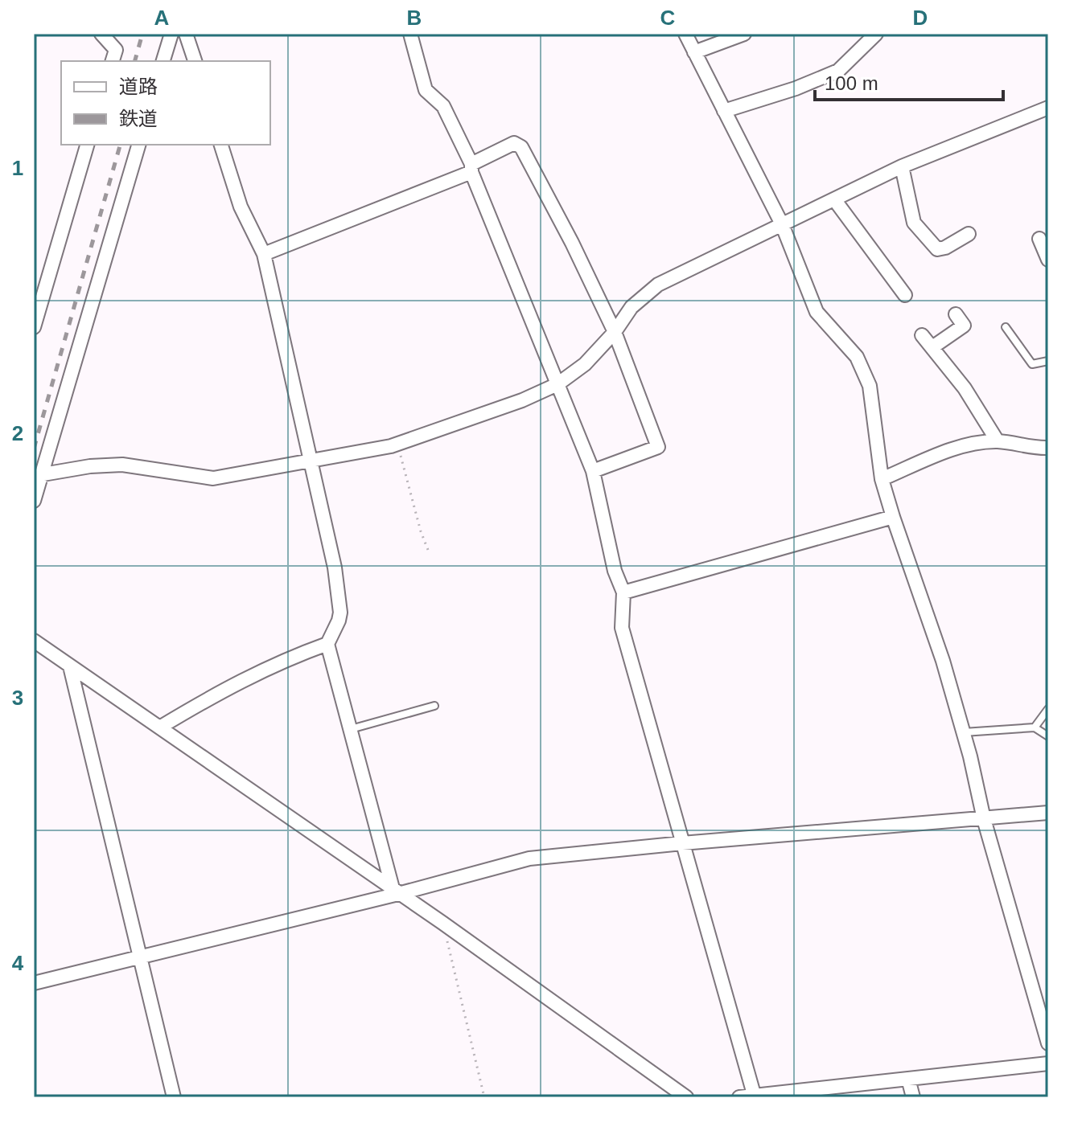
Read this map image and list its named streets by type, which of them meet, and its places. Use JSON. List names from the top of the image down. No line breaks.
{"legend":["道路","鉄道"],"scale_bar":"100 m","grid":{"columns":["A","B","C","D"],"rows":["1","2","3","4"]}}
